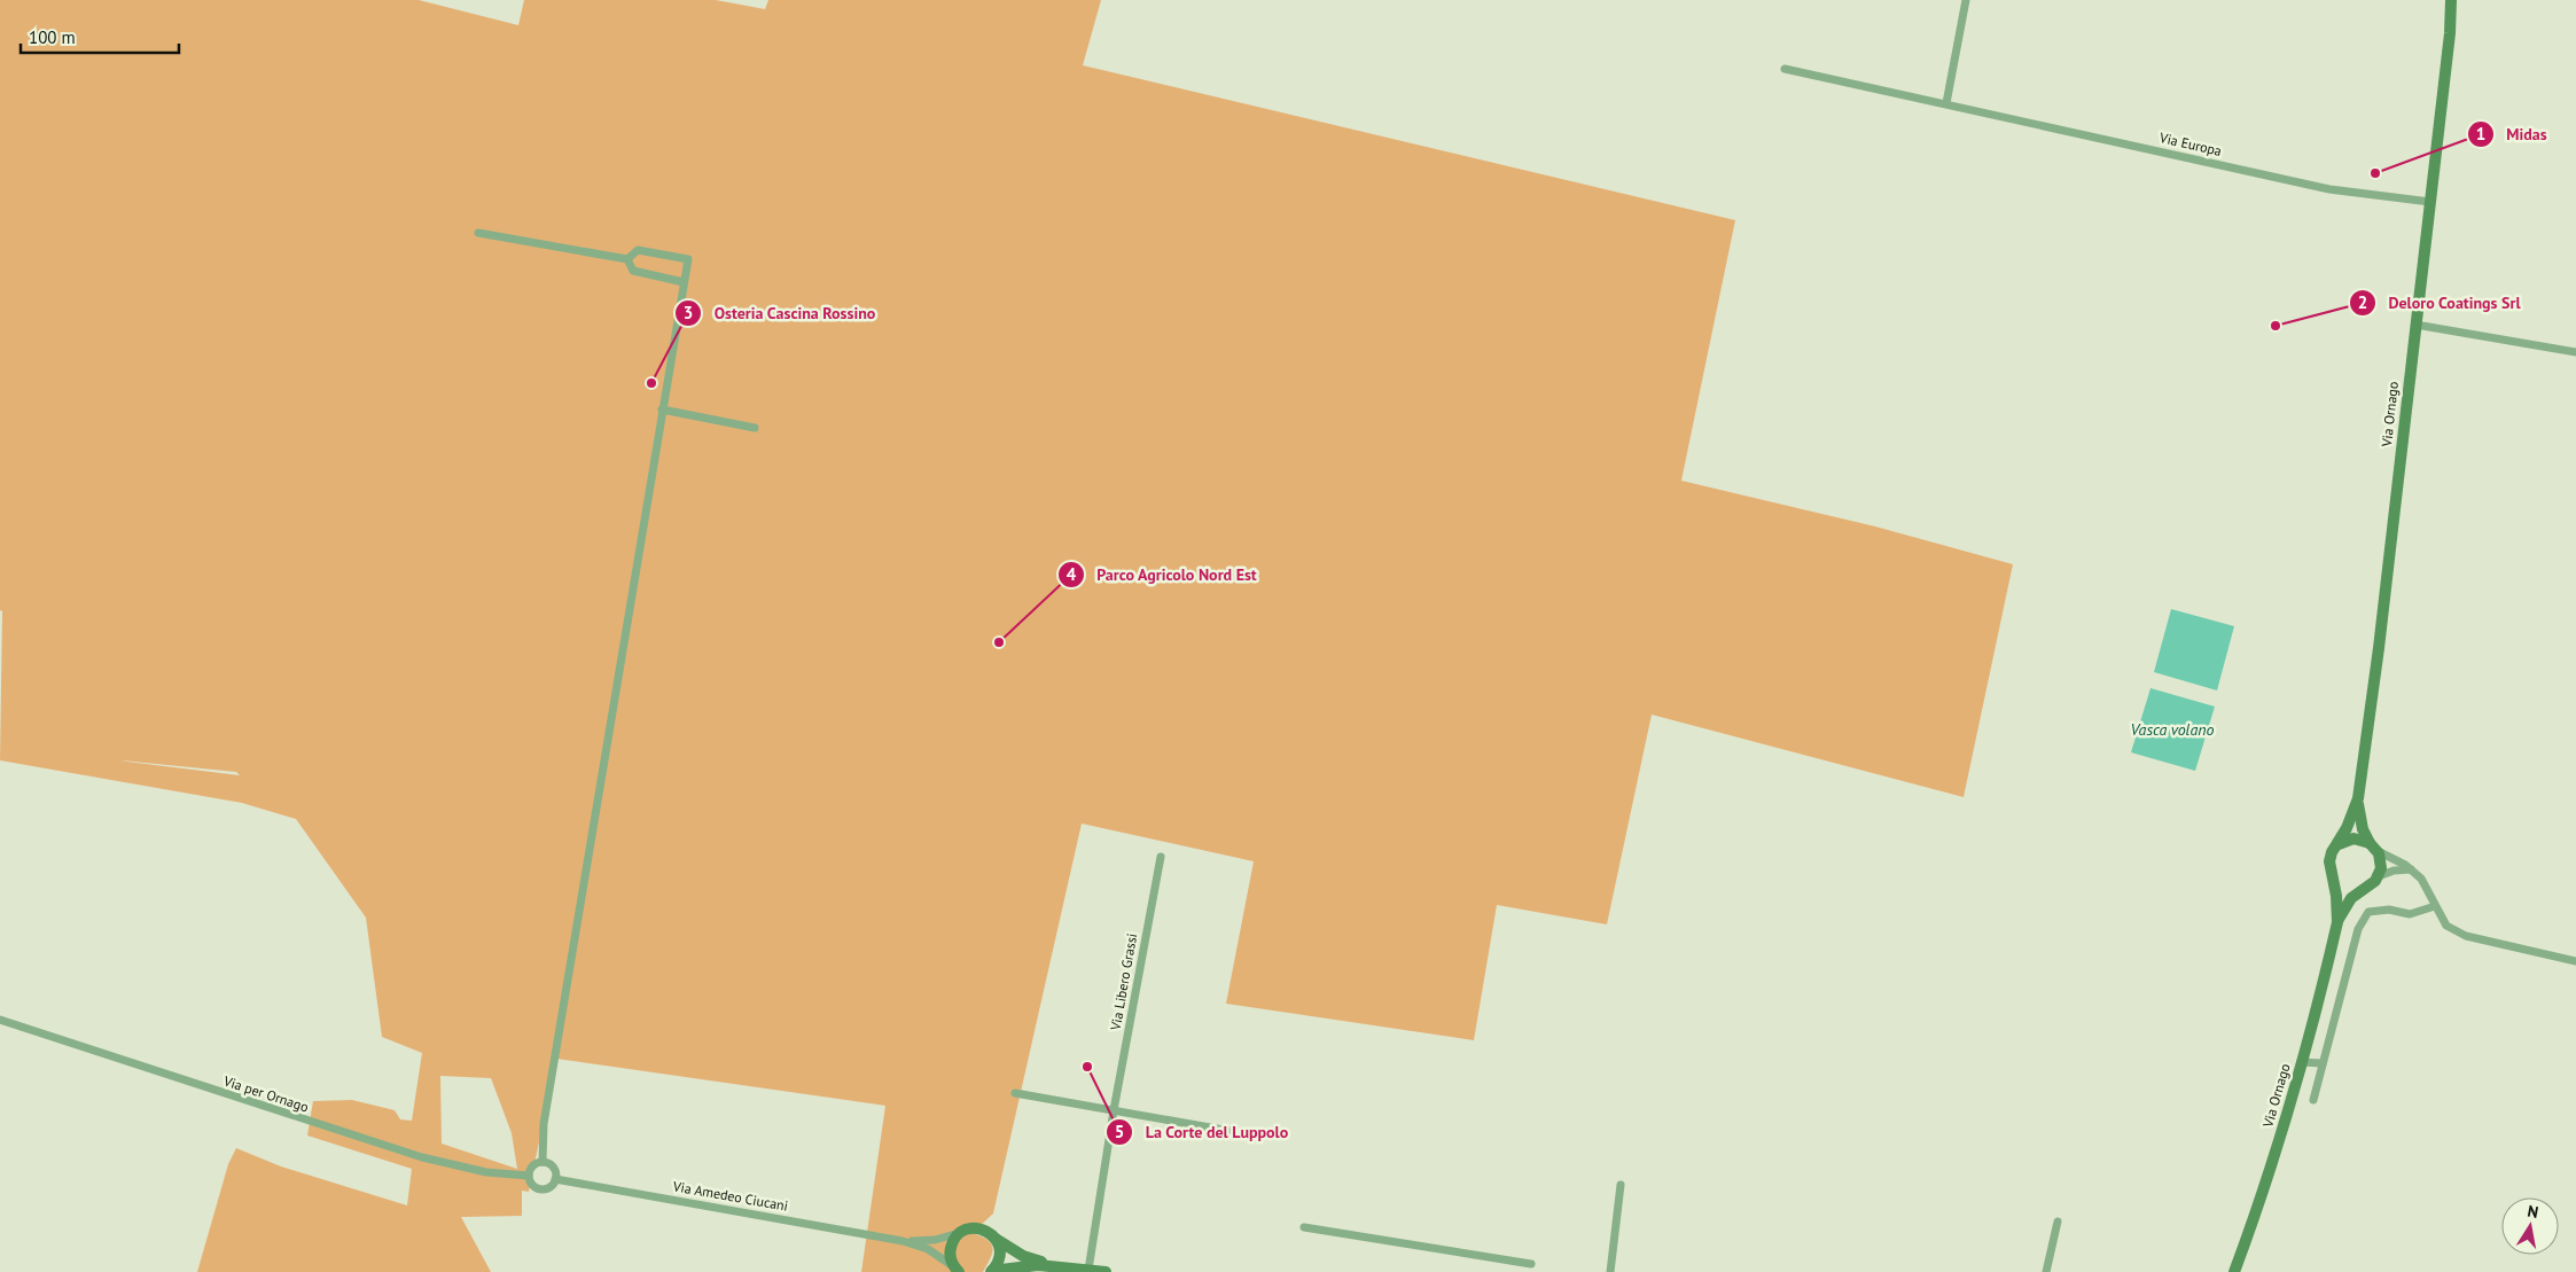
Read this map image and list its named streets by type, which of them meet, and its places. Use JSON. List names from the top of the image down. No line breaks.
{"streets":{"main road":["Via Ornago","Via Amedeo Ciucani"],"street":["Via Europa","Via Libero Grassi","Via per Ornago"]},"crossings":[["Via Europa","Via Ornago"],["Via Libero Grassi","Via Amedeo Ciucani"],["Via per Ornago","Via Amedeo Ciucani"]],"water":["Vasca volano"],"places":["Midas","Deloro Coatings Srl","Osteria Cascina Rossino","Parco Agricolo Nord Est","La Corte del Luppolo"],"scale_bar":"100 m","north":"top"}
